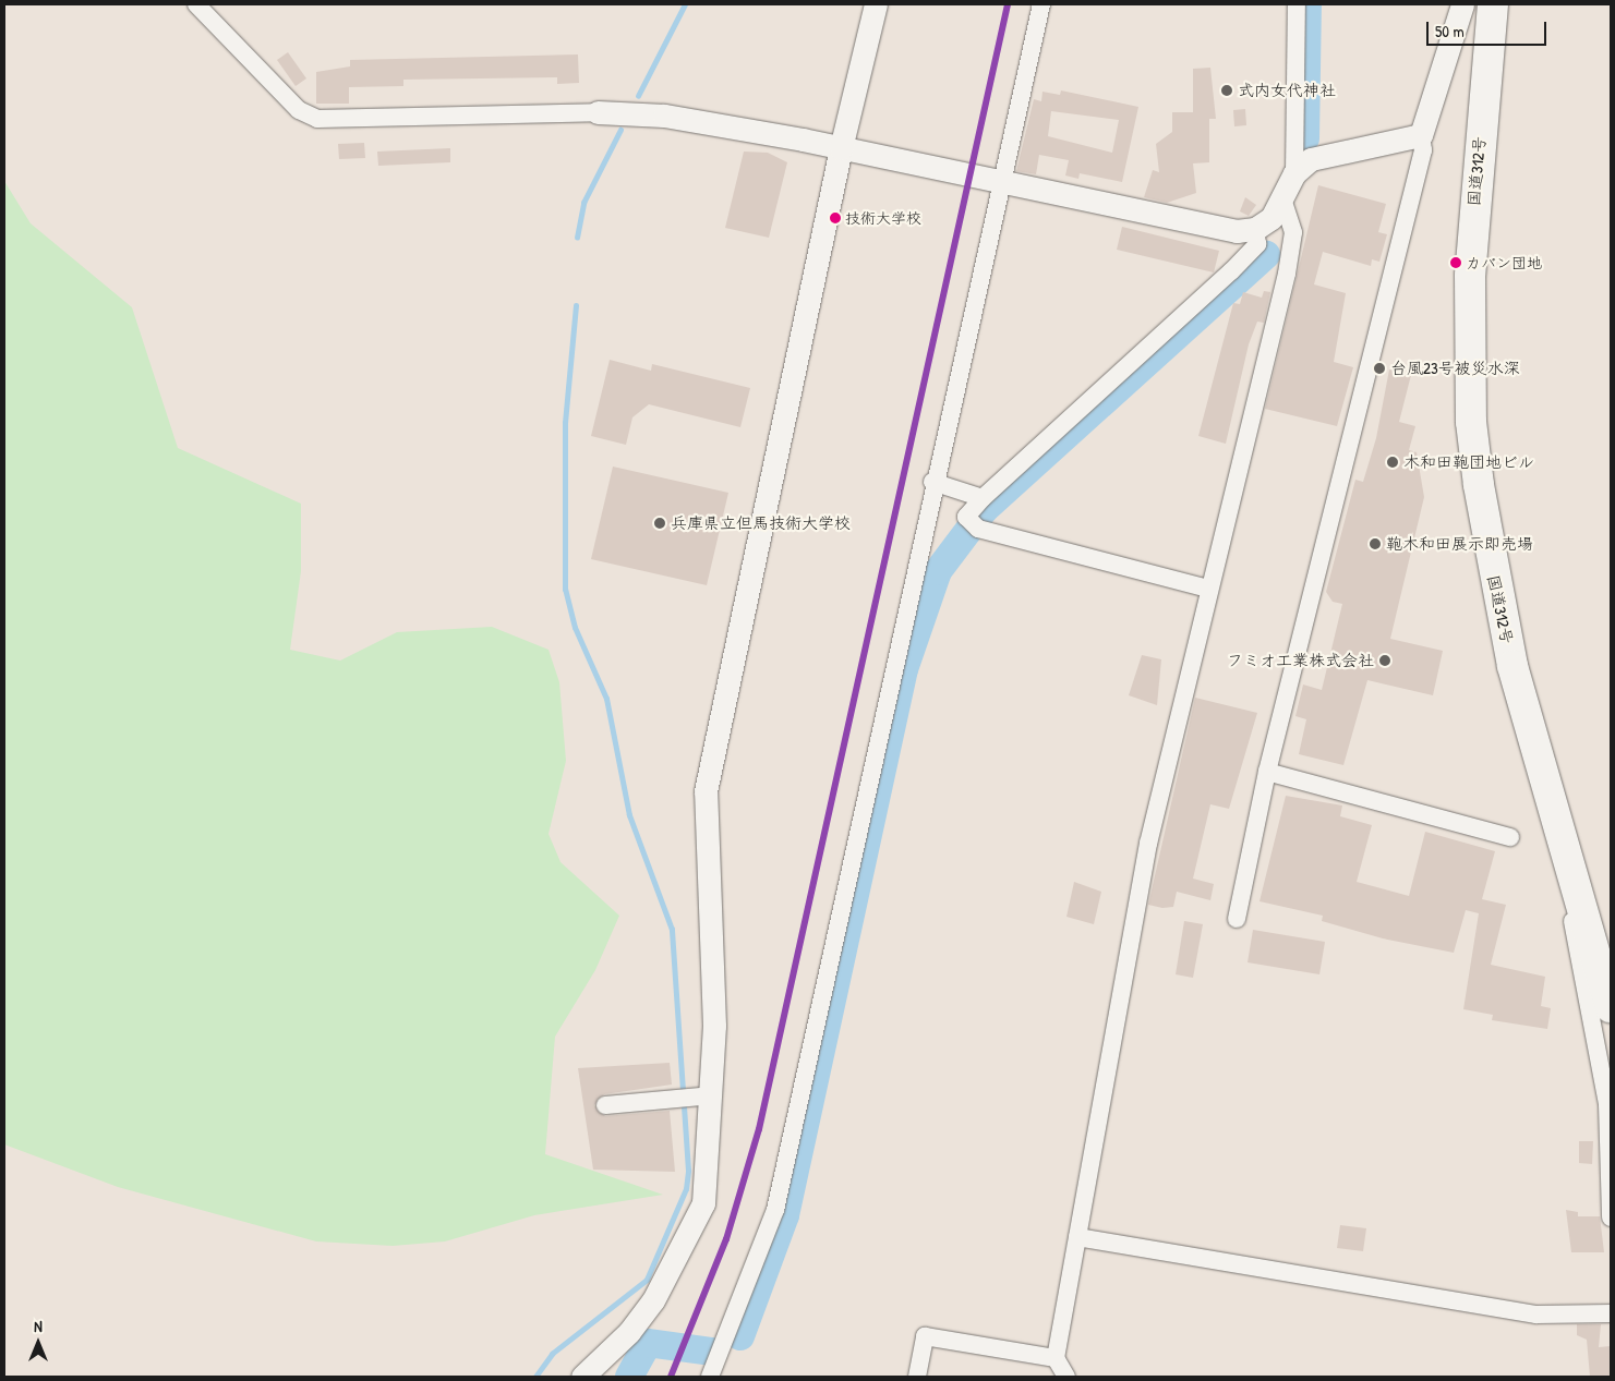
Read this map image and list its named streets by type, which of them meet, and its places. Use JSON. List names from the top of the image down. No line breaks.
{"streets":{"highway":["国道312号"]},"places":["式内女代神社","技術大学校","カバン団地","台風23号被災水深","木和田鞄団地ビル","兵庫県立但馬技術大学校","鞄木和田展示即売場","フミオ工業株式会社"],"scale_bar":"50 m","north":"top"}
